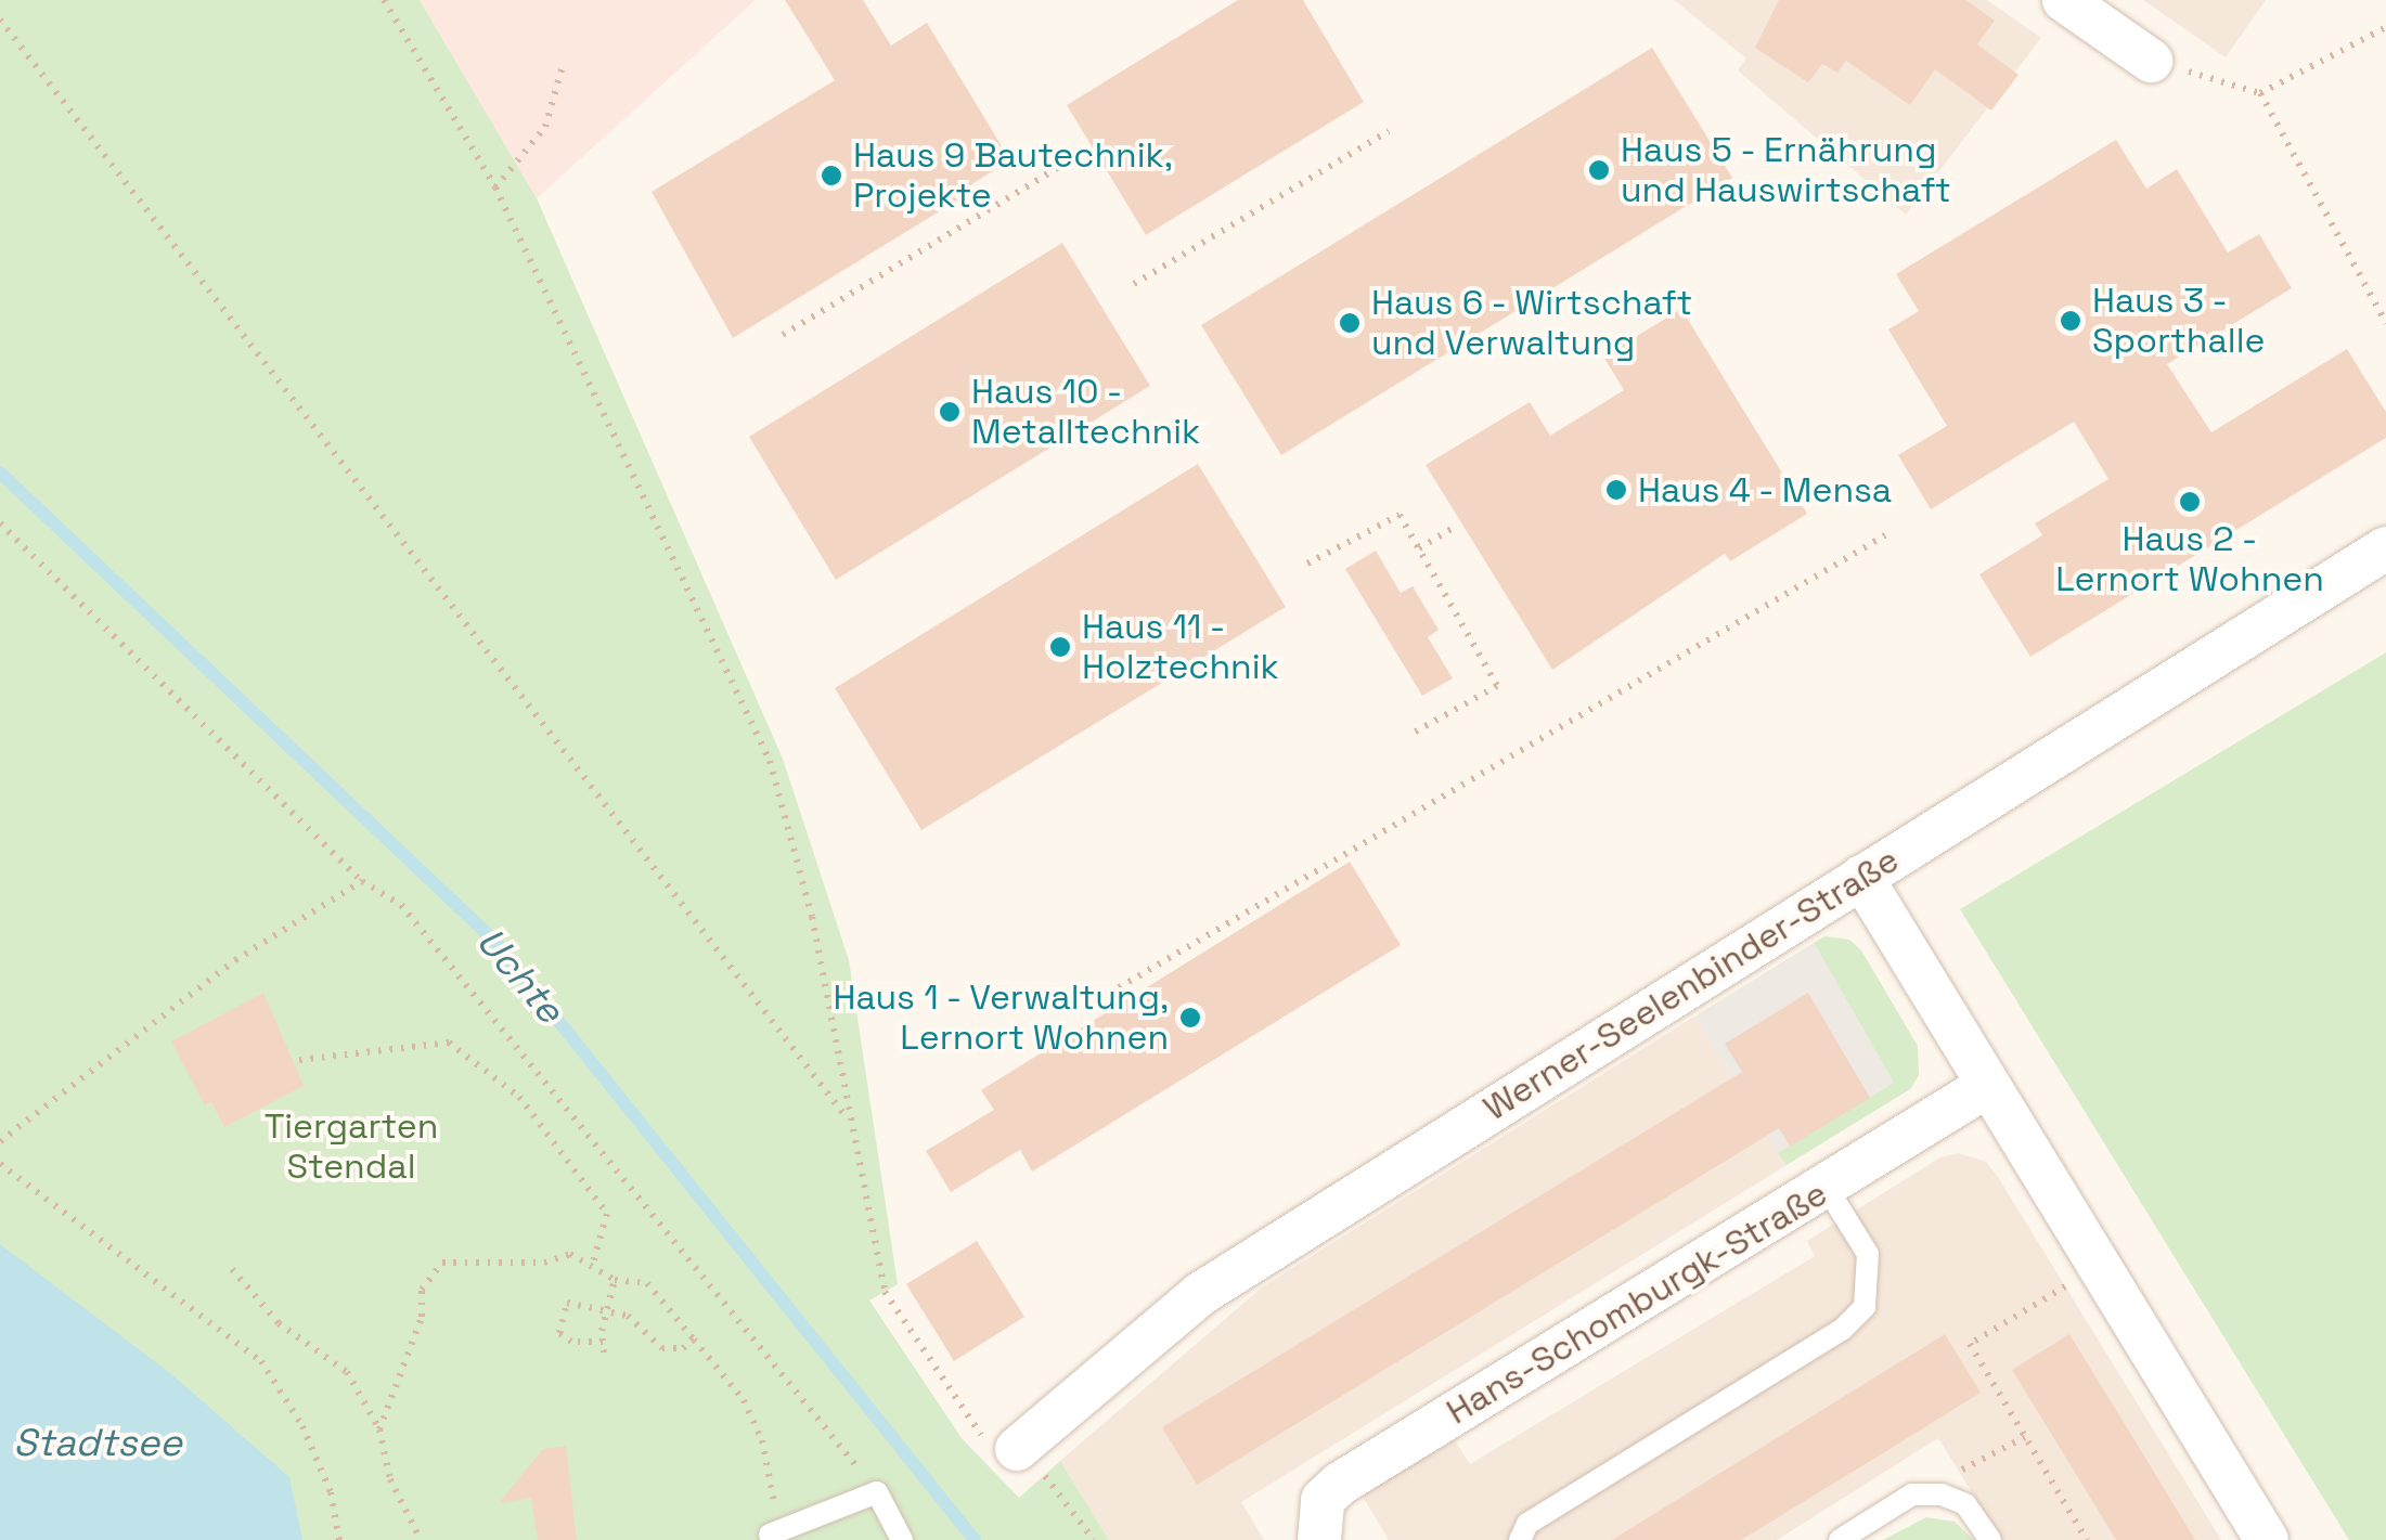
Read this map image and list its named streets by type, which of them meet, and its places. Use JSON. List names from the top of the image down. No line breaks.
{"streets":{"street":["Werner-Seelenbinder-Straße","Hans-Schomburgk-Straße"]},"water":["Uchte","Stadtsee"],"parks":["Tiergarten Stendal"],"places":["Haus 5 - Ernährung und Hauswirtschaft","Haus 9 Bautechnik, Projekte","Haus 3 - Sporthalle","Haus 6 - Wirtschaft und Verwaltung","Haus 10 - Metalltechnik","Haus 4 - Mensa","Haus 2 - Lernort Wohnen","Haus 11 - Holztechnik","Haus 1 - Verwaltung, Lernort Wohnen"]}
